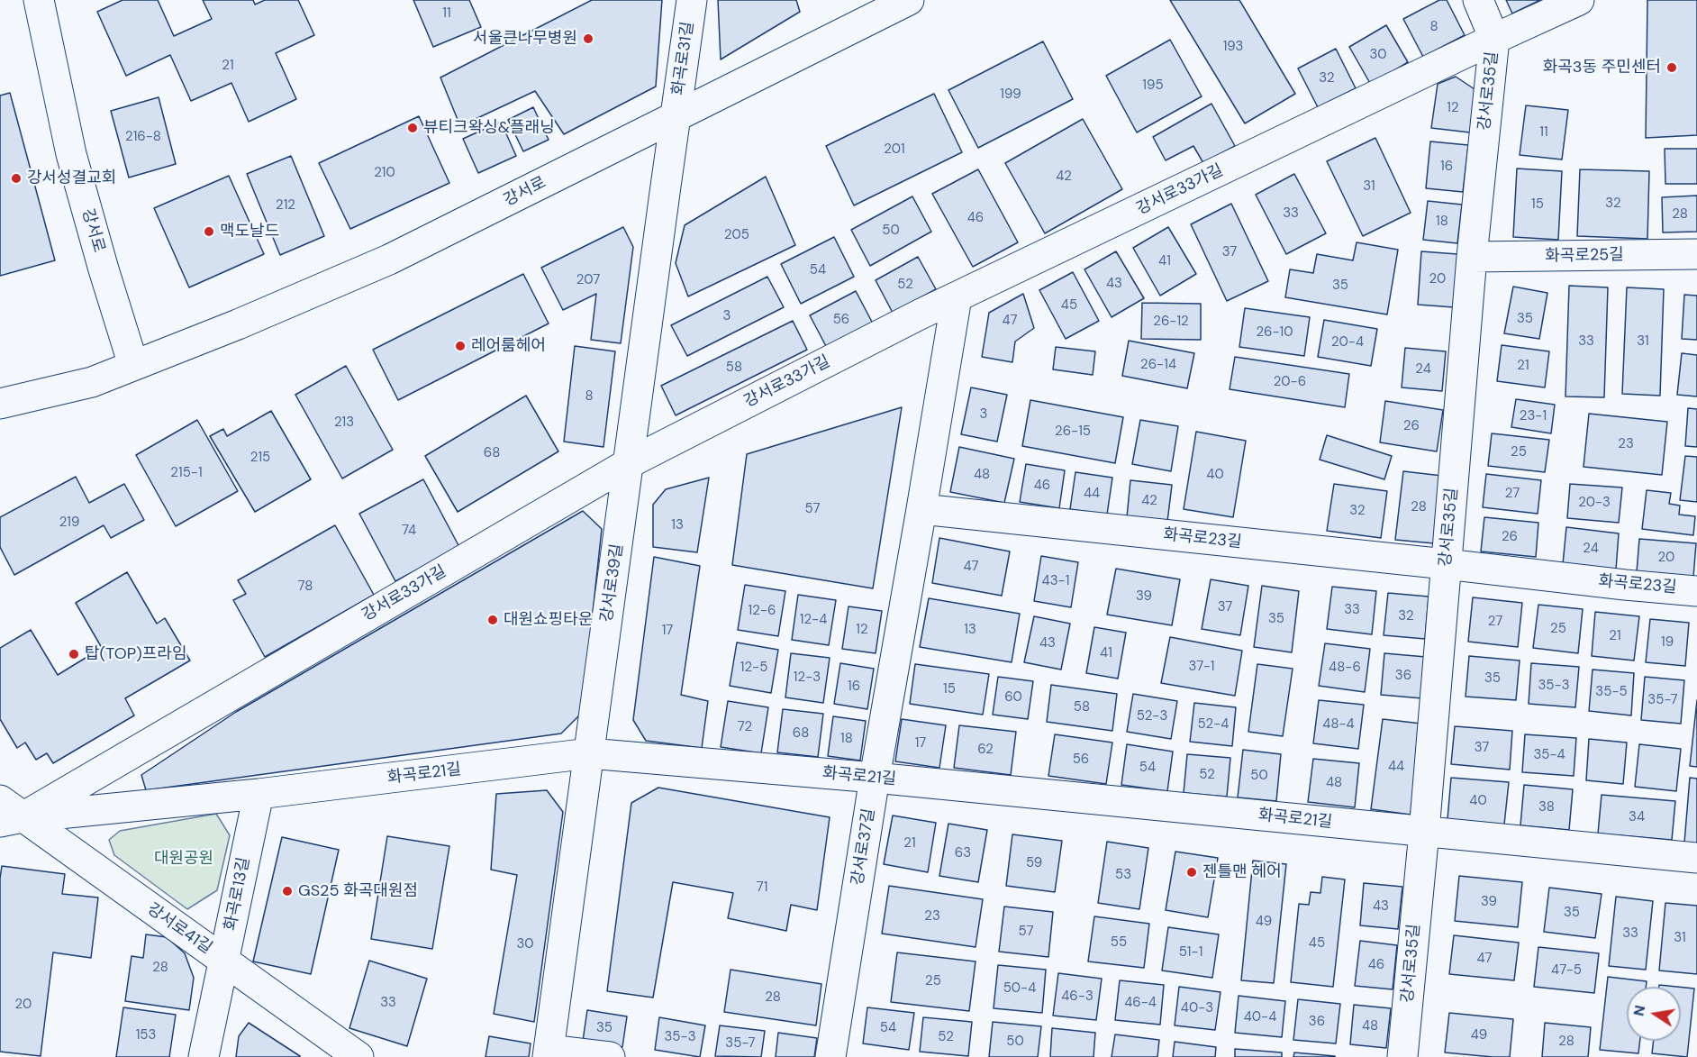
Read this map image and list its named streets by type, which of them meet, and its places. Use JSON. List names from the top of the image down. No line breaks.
{"streets":{"street":["화곡로31길","강서로35길","강서로33가길","강서로","화곡로25길","화곡로23길","강서로39길","화곡로21길","강서로37길","화곡로13길","강서로41길"]},"crossings":[["화곡로31길","강서로"],["화곡로31길","강서로39길"],["강서로35길","강서로33가길"],["강서로35길","화곡로25길"],["강서로35길","화곡로23길"],["강서로35길","화곡로21길"],["강서로33가길","강서로39길"],["강서로33가길","화곡로21길"],["강서로33가길","강서로41길"],["강서로","강서로39길"],["화곡로23길","강서로37길"],["강서로39길","화곡로21길"],["화곡로21길","강서로37길"],["화곡로21길","화곡로13길"],["화곡로21길","강서로41길"],["화곡로13길","강서로41길"]],"parks":["대원공원"],"places":["서울큰나무병원","화곡3동 주민센터","뷰티크왁싱&플래닝","강서성결교회","맥도날드","레어룸헤어","대원쇼핑타운","탑(TOP)프라임","젠틀맨 헤어","GS25 화곡대원점"],"house_numbers":["11","8","193","30","21","32","195","199","12","11","216-8","201","16","210","42","31","32","15","212","33","28","46","18","50","205","37","41","54","20","207","43","52","35","45","3","35","56","47","26-12","26-10","33","31","20-4","26-14","21","58","24","20-6","8","3","23-1","213","26","26-15","23","25","68","215","215-1","48","40","46","44","27","42","20-3","28","57","32","219","13","74","26","24","20","47","43-1","78","39","37","33","12-6","32","35","12-4","27","25","12","13","17","21","19","43","41","37-1","12-5","48-6","36","12-3","35","35-3","16","15","35-5","60","35-7","58","52-3","52-4","48-4","72","68","18","17","37","62","35-4","56","44","54","52","50","48","40","38","34","21","63","59","53","71","39","43","35","23","49","57","33","31","55","45","30","51-1","47","46","28","47-5","25","50-4","46-3","28","33","46-4","20","40-3","40-4","36","48","35","54","153","49","35-3","52","50","28","35-7"],"north":"left"}
